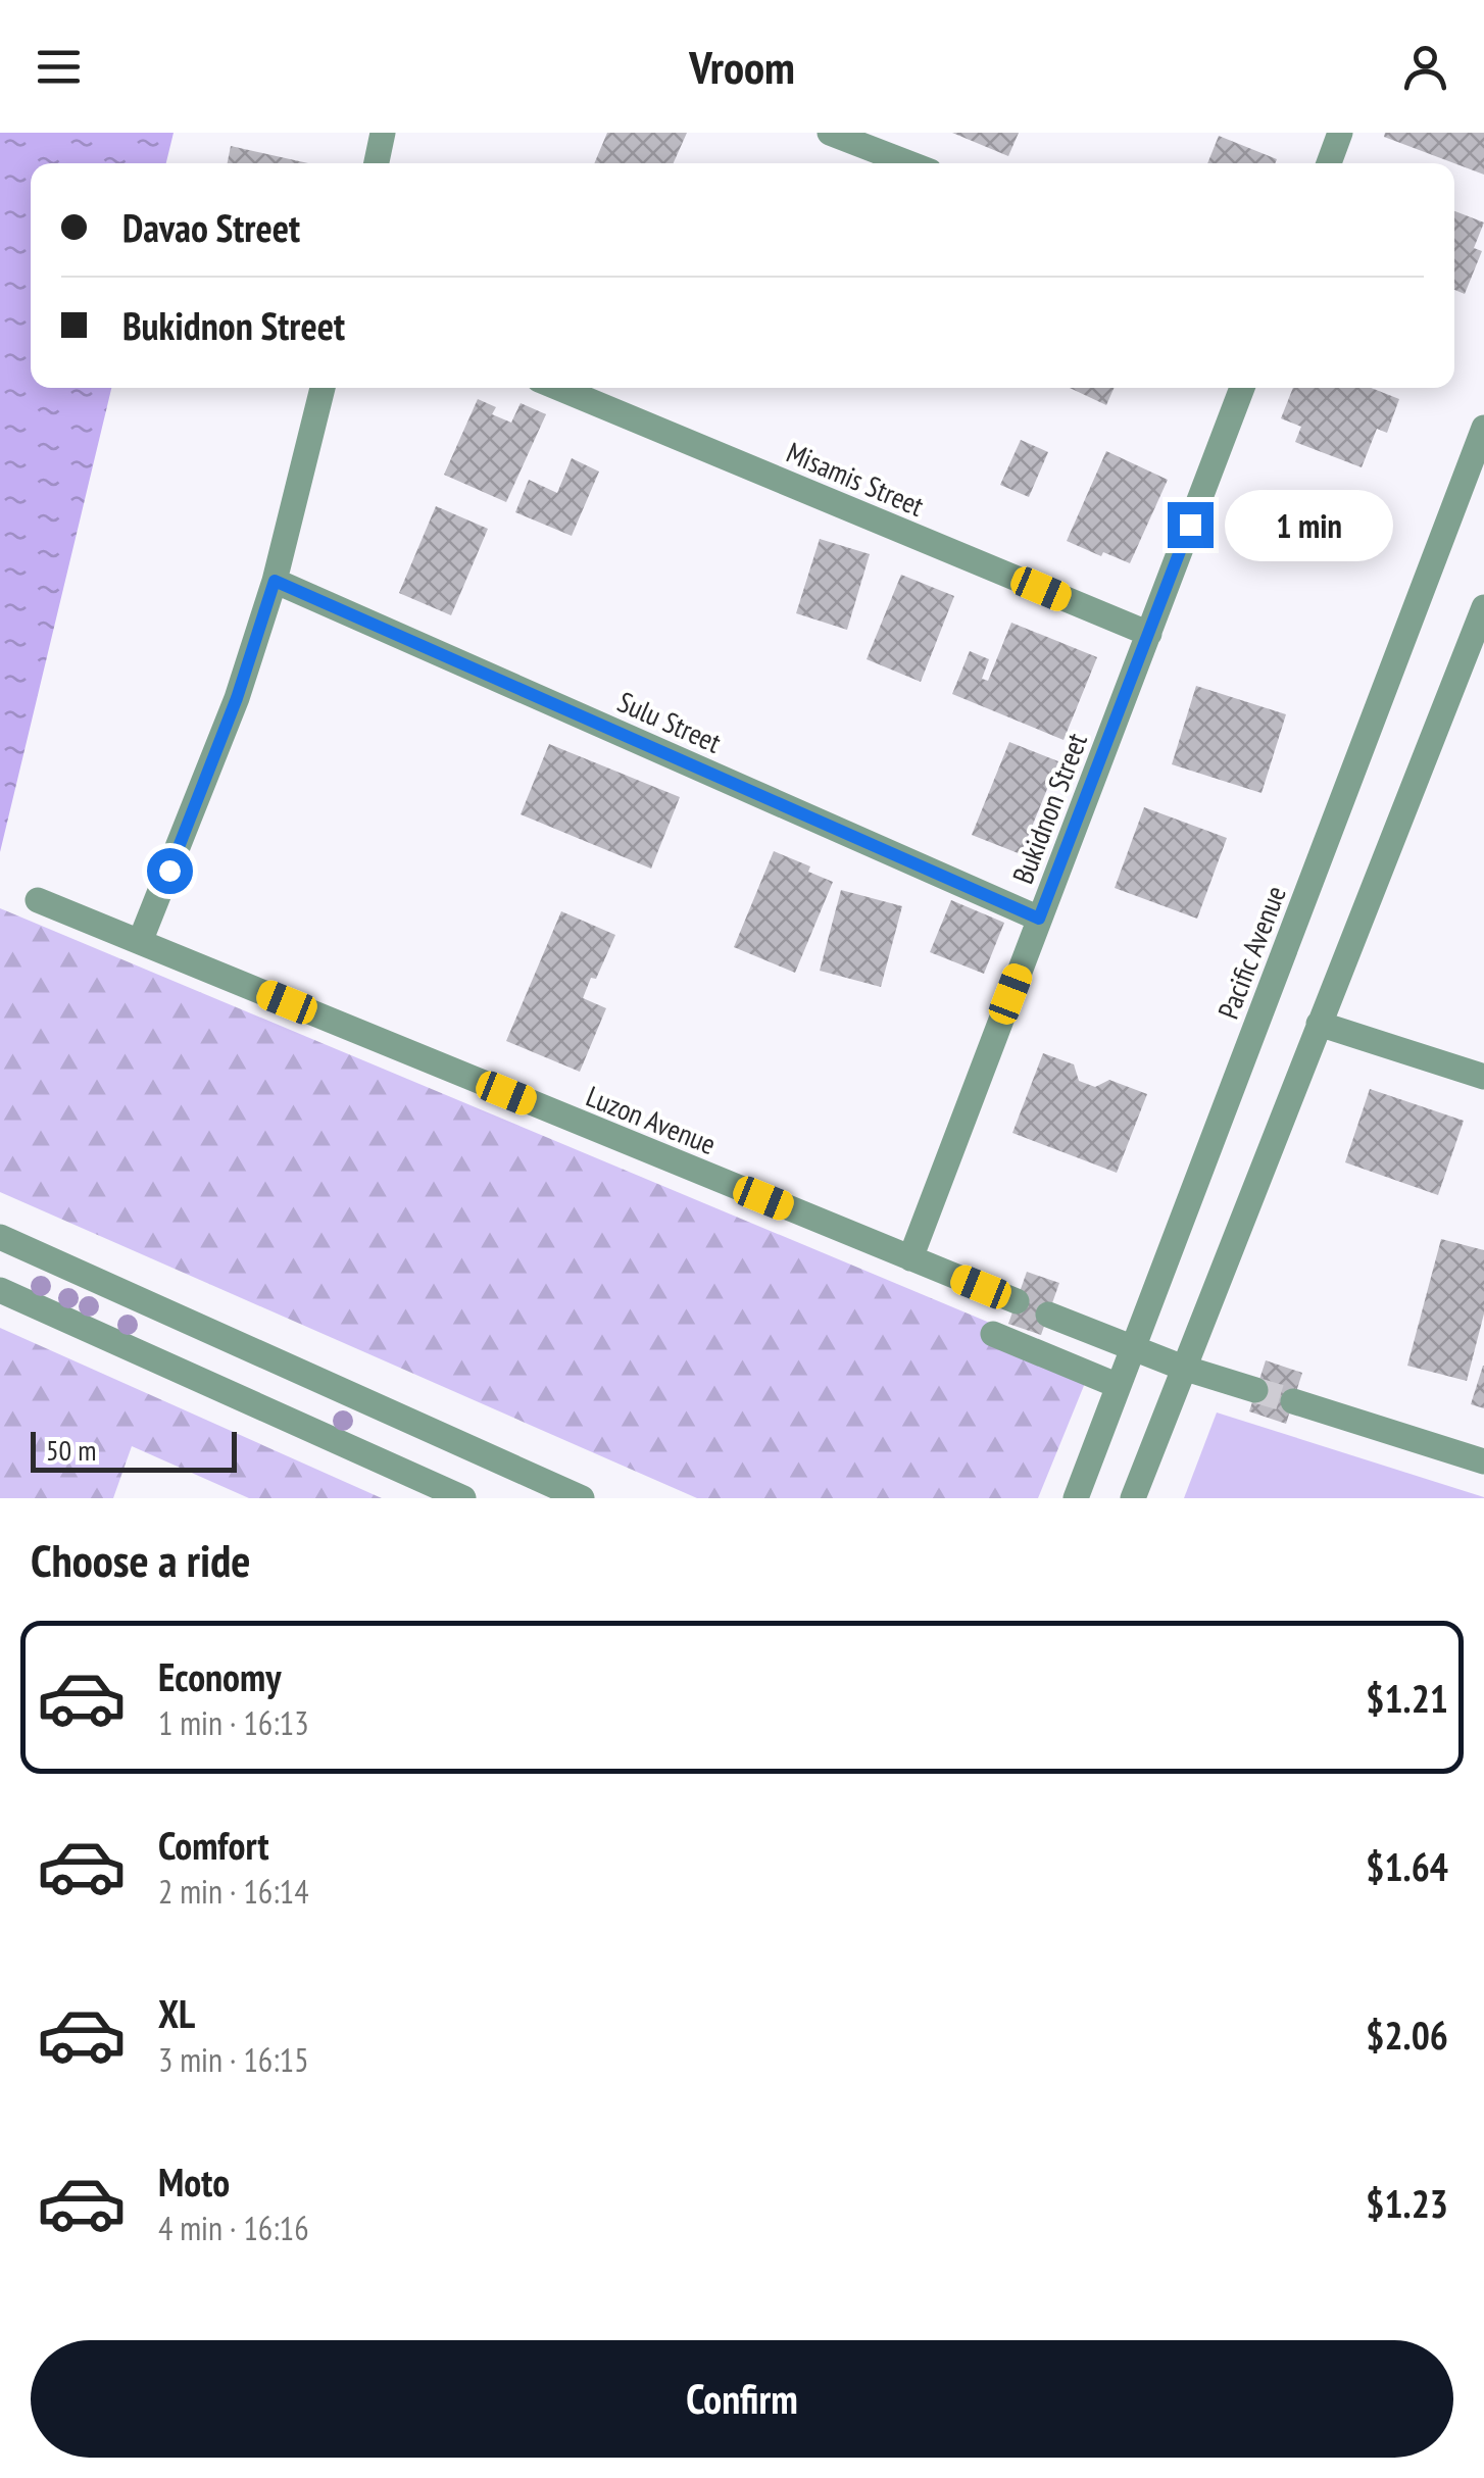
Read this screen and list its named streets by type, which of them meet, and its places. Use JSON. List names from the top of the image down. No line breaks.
{"streets":{"street":["Misamis Street","Sulu Street","Bukidnon Street","Pacific Avenue","Luzon Avenue"]},"crossings":[["Misamis Street","Bukidnon Street"],["Sulu Street","Bukidnon Street"],["Bukidnon Street","Luzon Avenue"]],"scale_bar":"50 m","page":{"header":"Vroom","banner":["Davao Street","Bukidnon Street"],"bubble":"1 min","scale":"50 m","heading":"Choose a ride","list":[{"name":"Economy","note":"1 min · 16:13","value":"$1.21"},{"name":"Comfort","note":"2 min · 16:14","value":"$1.64"},{"name":"XL","note":"3 min · 16:15","value":"$2.06"},{"name":"Moto","note":"4 min · 16:16","value":"$1.23"}],"buttons":"Confirm"}}
